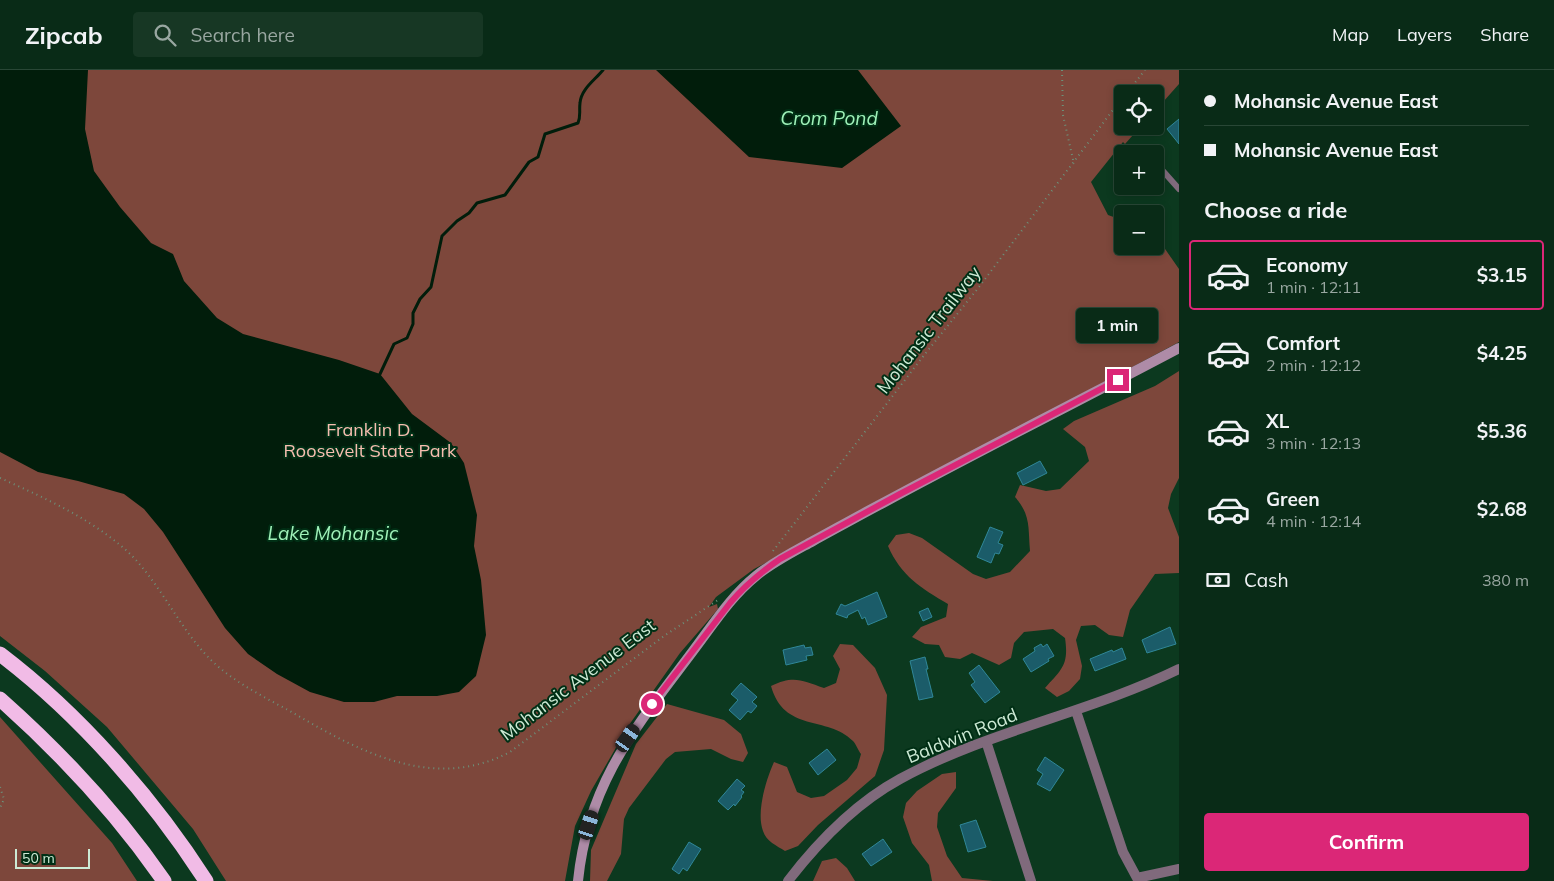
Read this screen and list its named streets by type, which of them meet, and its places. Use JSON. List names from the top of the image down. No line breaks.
{"streets":{"street":["Baldwin Road"],"path":["Mohansic Trailway","Mohansic Avenue East"]},"water":["Crom Pond","Lake Mohansic"],"parks":["Franklin D. Roosevelt State Park"],"scale_bar":"50 m","page":{"header":"Zipcab","search":"Search here","nav":["Map","Layers","Share"],"banner":["Mohansic Avenue East","Mohansic Avenue East"],"map_buttons":["+","−"],"heading":"Choose a ride","list":[{"name":"Economy","note":"1 min · 12:11","value":"$3.15"},{"name":"Comfort","note":"2 min · 12:12","value":"$4.25"},{"name":"XL","note":"3 min · 12:13","value":"$5.36"},{"name":"Green","note":"4 min · 12:14","value":"$2.68"}],"bubble":"1 min","pay":["Cash","380 m"],"buttons":"Confirm","scale":"50 m"}}
